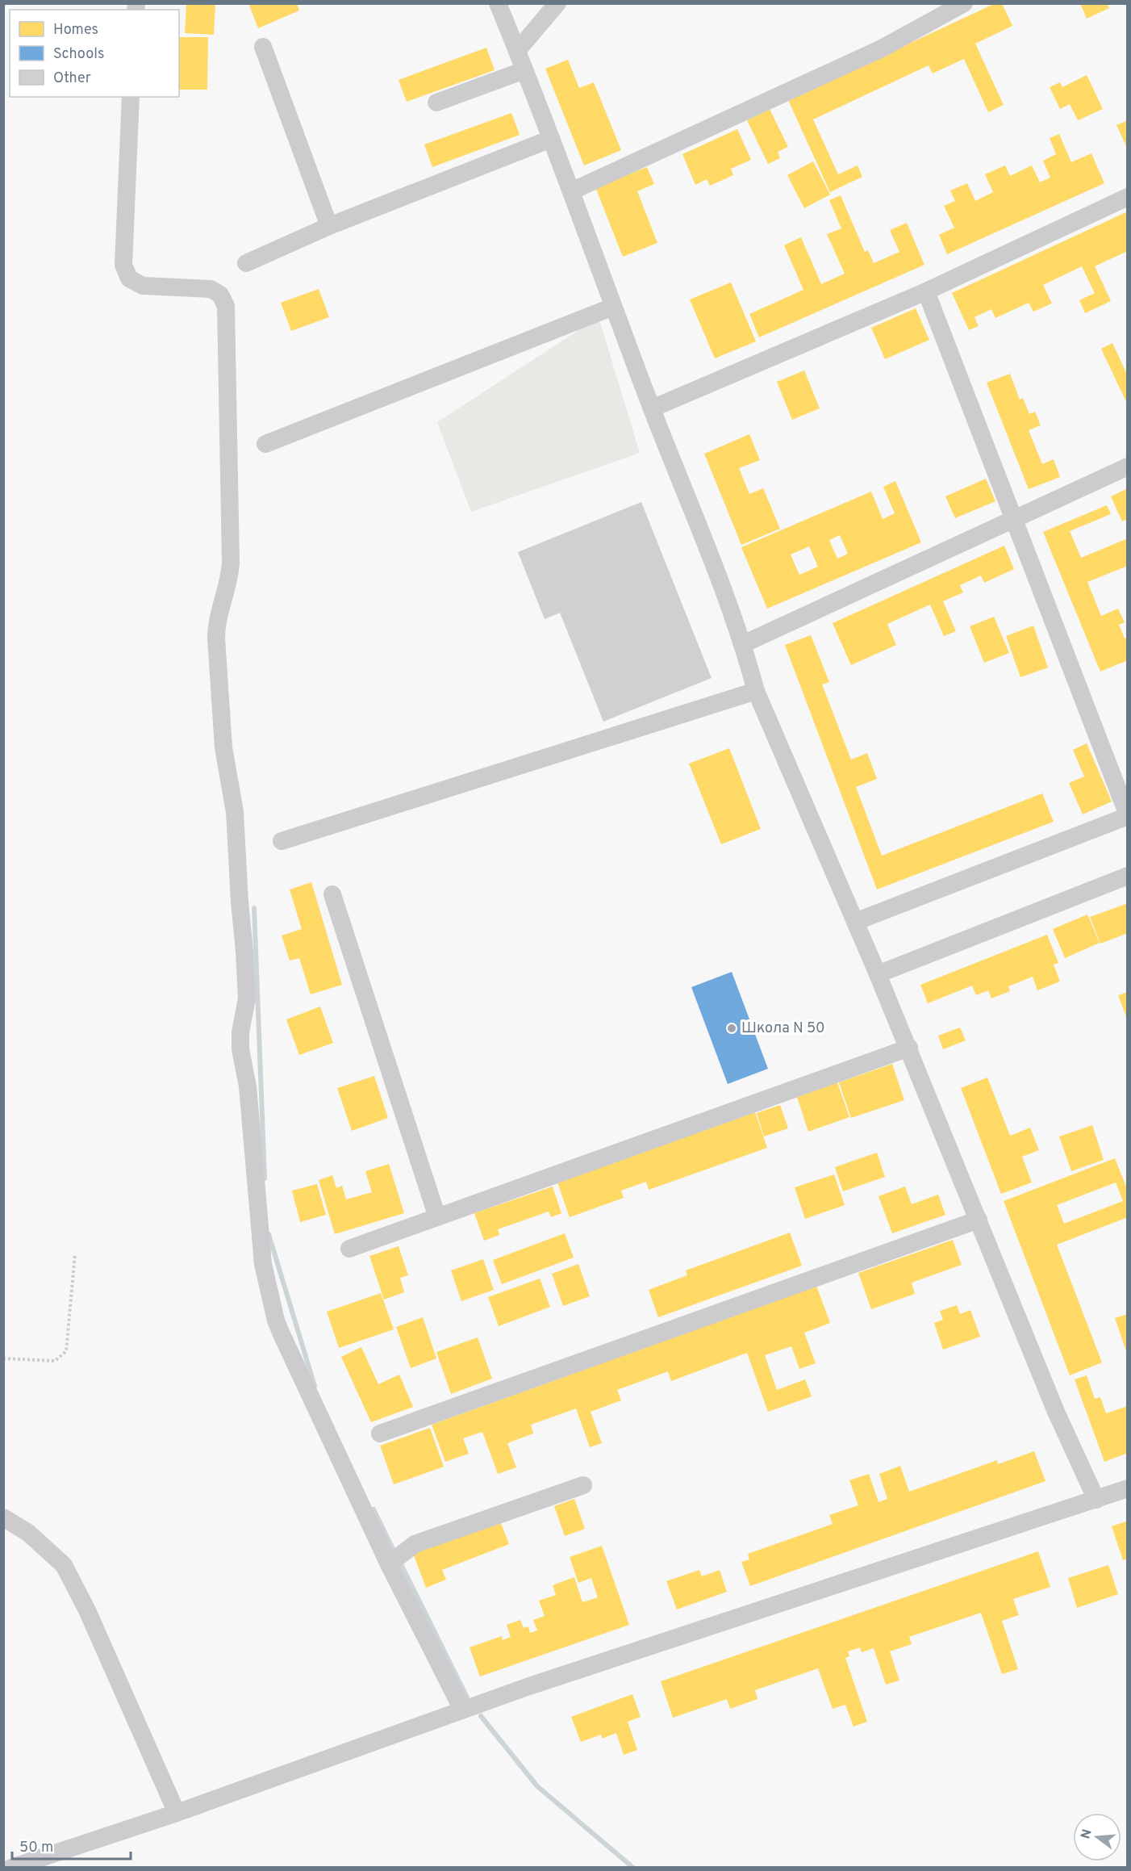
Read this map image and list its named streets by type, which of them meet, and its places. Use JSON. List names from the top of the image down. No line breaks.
{"places":["Школа N 50"],"legend":["Homes","Schools","Other"],"scale_bar":"50 m","north":"left"}
